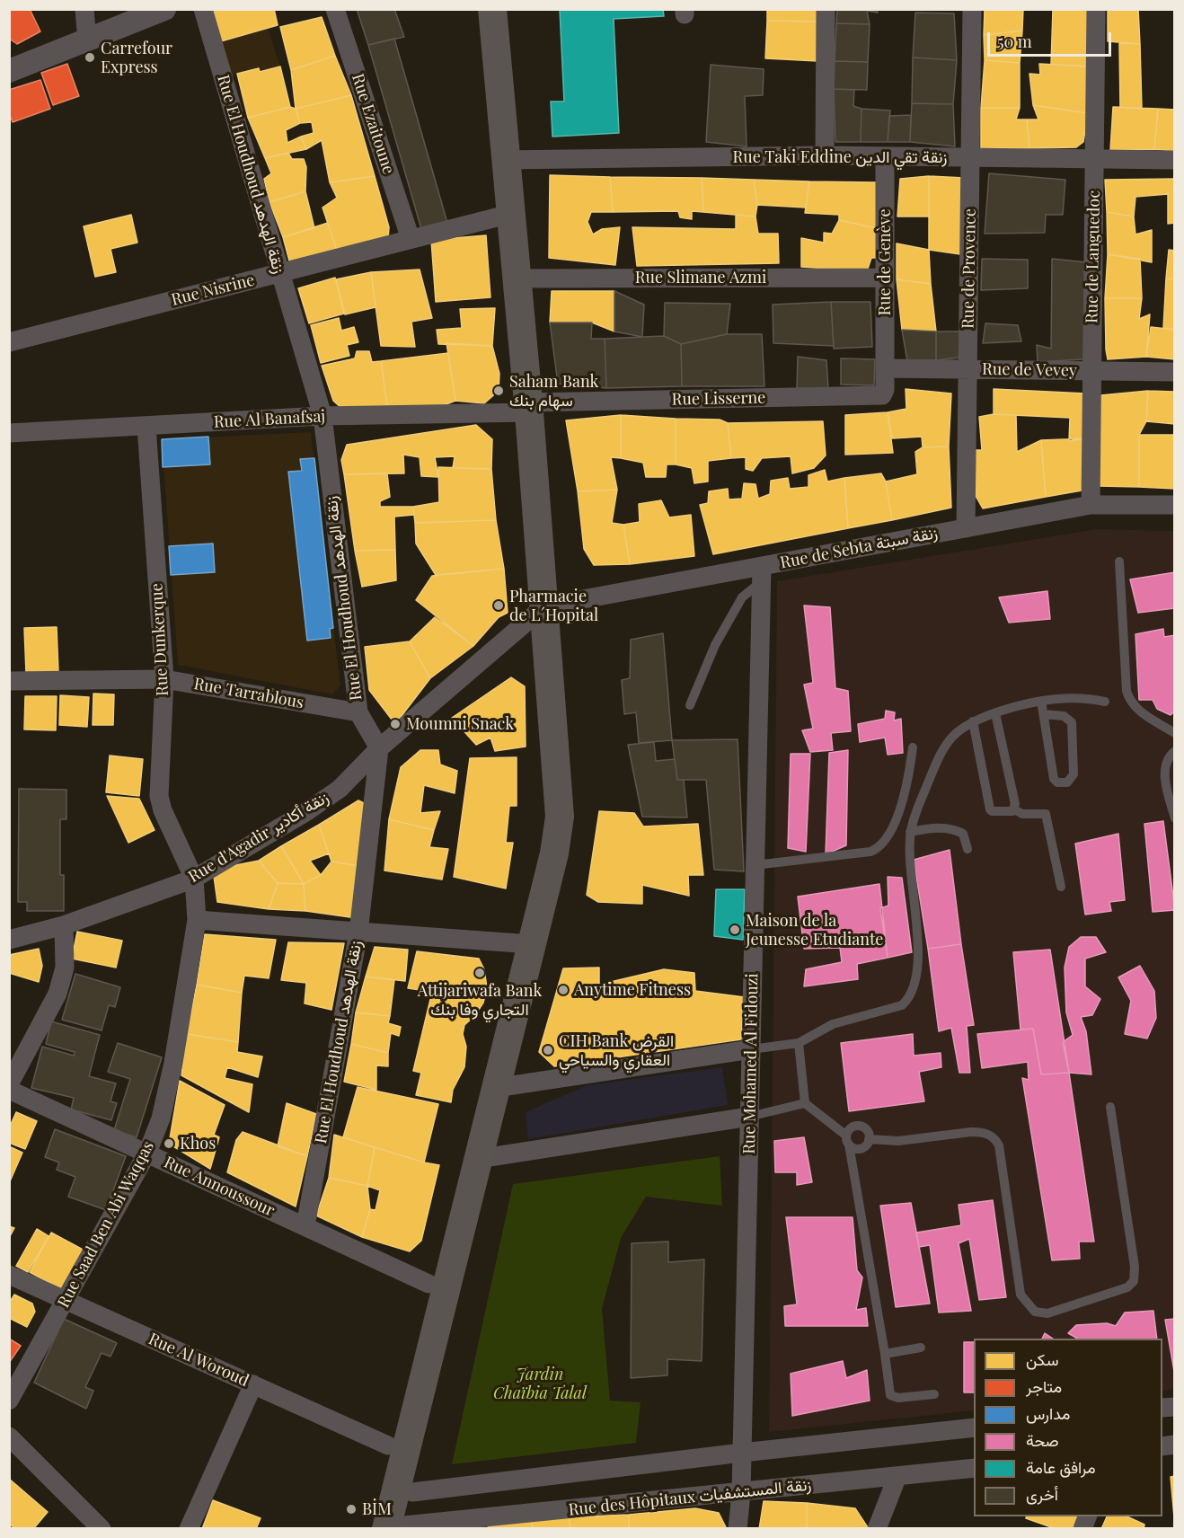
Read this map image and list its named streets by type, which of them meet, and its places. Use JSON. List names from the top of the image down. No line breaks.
{"streets":{"street":["Rue Ezaitoune","Rue Taki Eddine زنقة تقي الدين","Rue El Houdhoud زنقة الهدهد","Rue de Languedoc","Rue de Genève","Rue de Provence","Rue Slimane Azmi","Rue Nisrine","Rue de Vevey","Rue Lisserne","Rue Al Banafsaj","Rue de Sebta زنقة سبتة","Rue Dunkerque","Rue Tarrablous","Rue d'Agadir زنقة أكادير","Rue Mohamed Al Fidouzi","Rue Annoussour","Rue Saad Ben Abi Waqqas","Rue Al Woroud","Rue des Hôpitaux زنقة المستشفيات"]},"crossings":[["Rue Ezaitoune","Rue Nisrine"],["Rue Taki Eddine زنقة تقي الدين","Rue de Languedoc"],["Rue Taki Eddine زنقة تقي الدين","Rue de Genève"],["Rue Taki Eddine زنقة تقي الدين","Rue de Provence"],["Rue El Houdhoud زنقة الهدهد","Rue Nisrine"],["Rue El Houdhoud زنقة الهدهد","Rue Al Banafsaj"],["Rue El Houdhoud زنقة الهدهد","Rue Tarrablous"],["Rue El Houdhoud زنقة الهدهد","Rue d'Agadir زنقة أكادير"],["Rue El Houdhoud زنقة الهدهد","Rue Annoussour"],["Rue de Languedoc","Rue de Vevey"],["Rue de Languedoc","Rue de Sebta زنقة سبتة"],["Rue de Genève","Rue Slimane Azmi"],["Rue de Genève","Rue de Vevey"],["Rue de Genève","Rue Lisserne"],["Rue de Provence","Rue de Vevey"],["Rue de Provence","Rue de Sebta زنقة سبتة"],["Rue de Vevey","Rue Lisserne"],["Rue Lisserne","Rue Al Banafsaj"],["Rue Al Banafsaj","Rue Dunkerque"],["Rue de Sebta زنقة سبتة","Rue d'Agadir زنقة أكادير"],["Rue de Sebta زنقة سبتة","Rue Mohamed Al Fidouzi"],["Rue Dunkerque","Rue Tarrablous"],["Rue Dunkerque","Rue d'Agadir زنقة أكادير"],["Rue Dunkerque","Rue Saad Ben Abi Waqqas"],["Rue d'Agadir زنقة أكادير","Rue Saad Ben Abi Waqqas"],["Rue Mohamed Al Fidouzi","Rue des Hôpitaux زنقة المستشفيات"],["Rue Annoussour","Rue Saad Ben Abi Waqqas"],["Rue Saad Ben Abi Waqqas","Rue Al Woroud"]],"parks":["Jardin Chaïbia Talal"],"places":["Carrefour Express","Saham Bank سهام بنك","Pharmacie de L´Hopital","Moumni Snack","Maison de la Jeunesse Etudiante","Attijariwafa Bank التجاري وفا بنك","Anytime Fitness","CIH Bank القرض العقاري والسياحي","Khos","BİM"],"legend":["سكن","متاجر","مدارس","صحة","مرافق عامة","أخرى"],"scale_bar":"50 m"}
